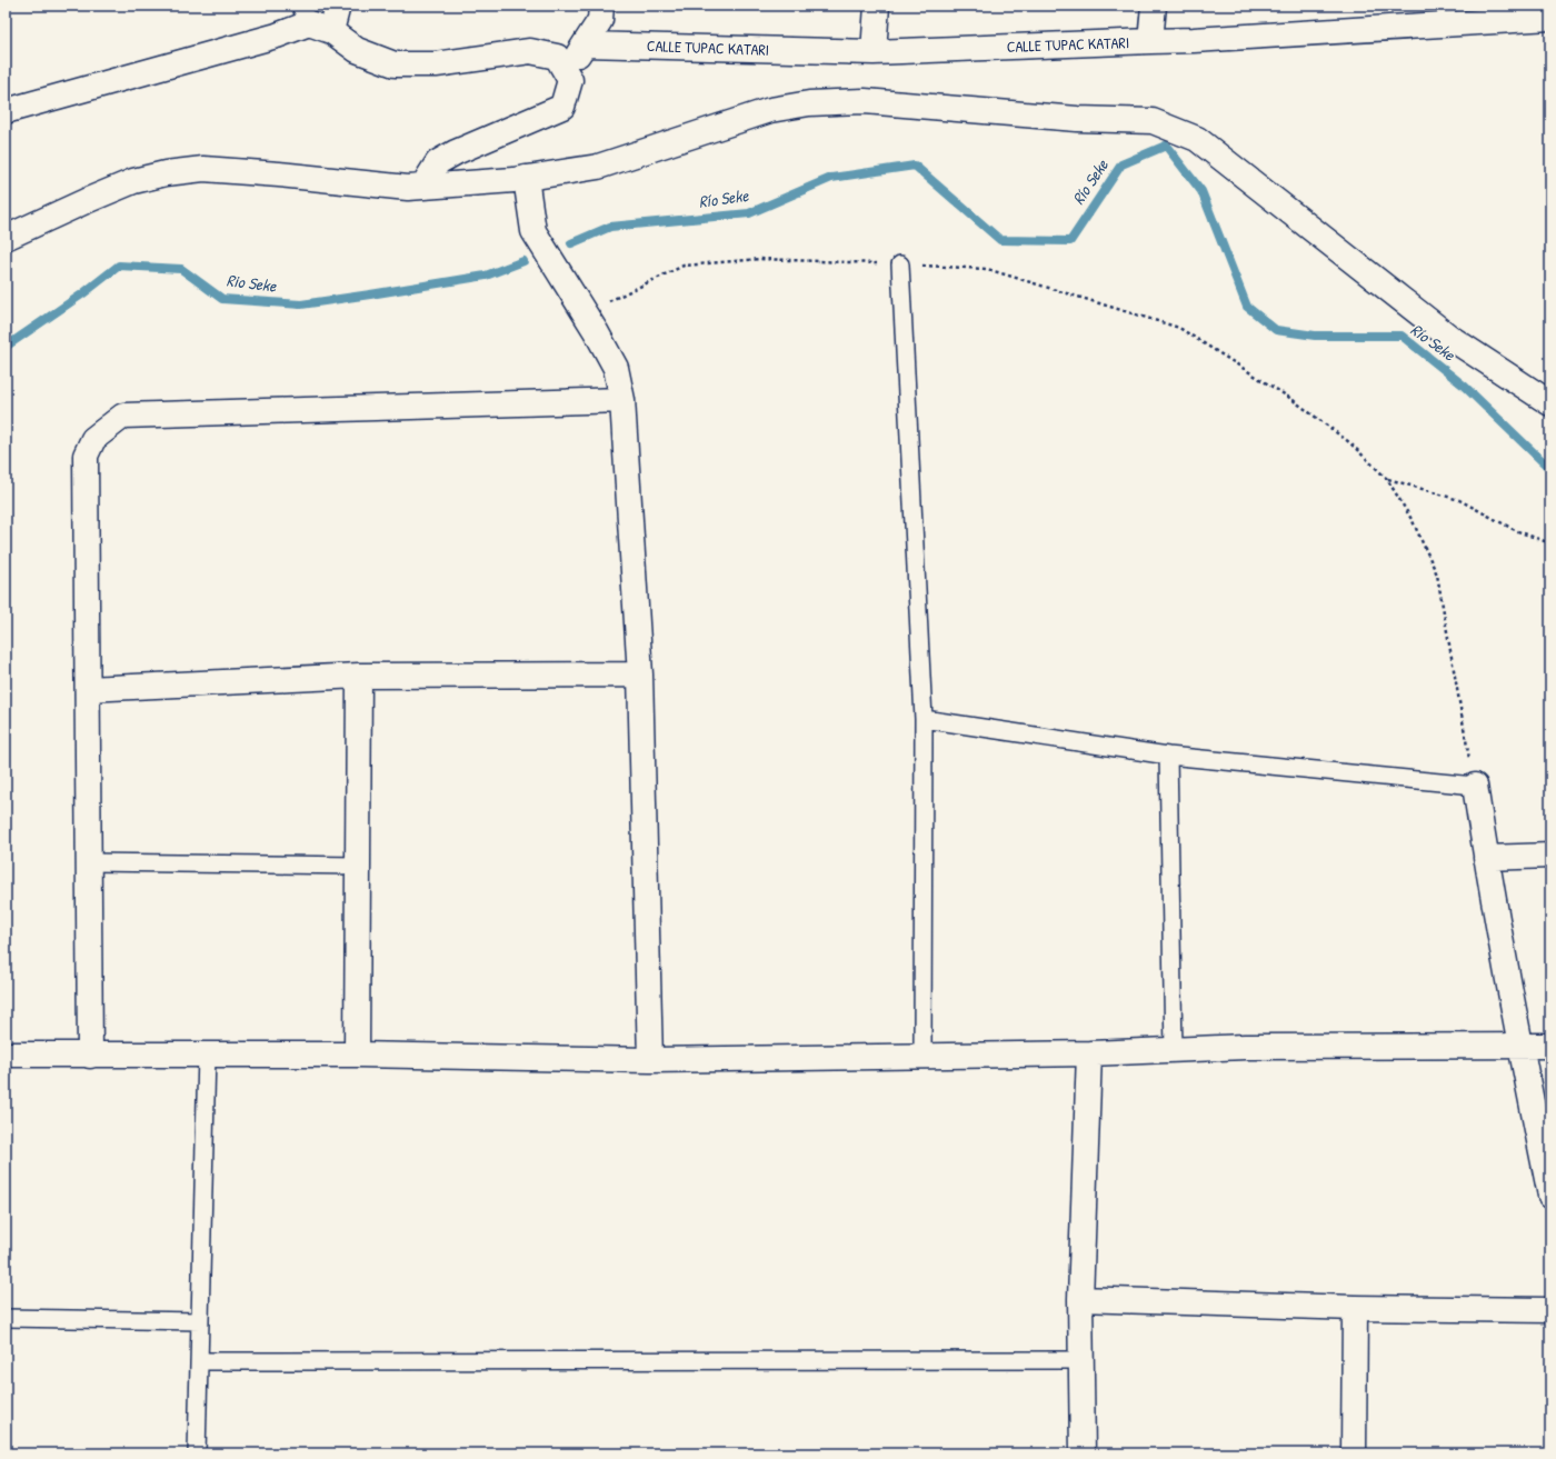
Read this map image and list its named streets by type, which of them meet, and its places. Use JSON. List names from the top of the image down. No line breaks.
{"streets":{"street":["CALLE TUPAC KATARI"]},"water":["Río Seke","Rio Seke"]}
